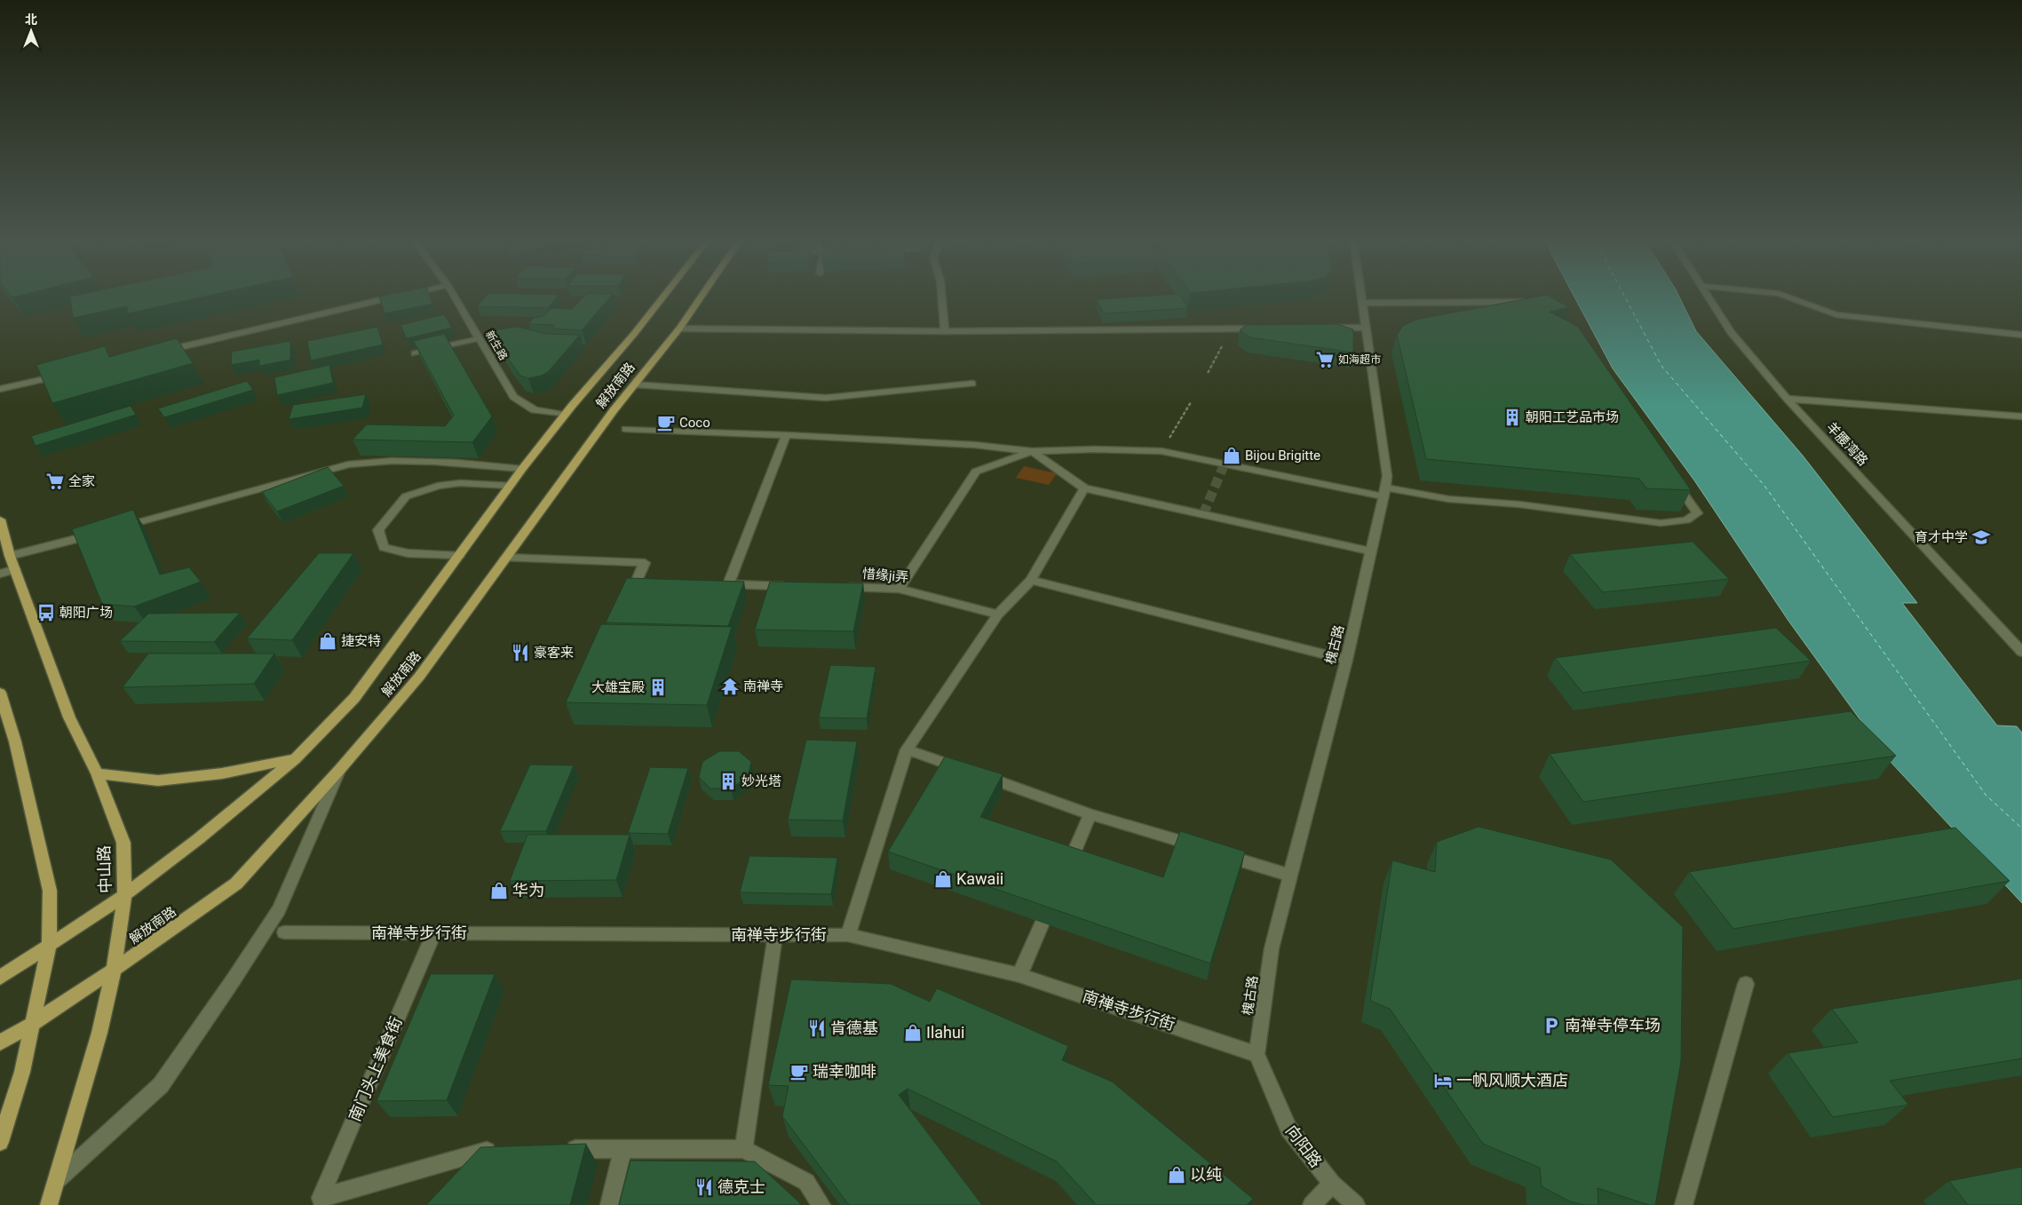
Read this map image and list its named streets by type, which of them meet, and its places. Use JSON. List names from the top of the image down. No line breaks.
{"streets":{"main road":["解放南路","中山路"],"street":["新生路","羊腰湾路","惜缘ji弄","槐古路","南禅寺步行街","南门头上美食街","向阳路"]},"crossings":[["新生路","解放南路"],["解放南路","中山路"],["槐古路","南禅寺步行街"],["槐古路","向阳路"],["南禅寺步行街","南门头上美食街"],["南禅寺步行街","向阳路"]],"places":{"supermarket":["如海超市","全家"],"building":["朝阳工艺品市场","大雄宝殿","妙光塔"],"cafe":["Coco","瑞幸咖啡"],"shop":["Bijou Brigitte","捷安特","Kawaii","华为","Ilahui","以纯"],"school or university":["育才中学"],"bus stop":["朝阳广场"],"restaurant":["豪客来","肯德基","德克士"],"temple":["南禅寺"],"parking":["南禅寺停车场"],"hotel":["一帆风顺大酒店"]},"north":"top"}
